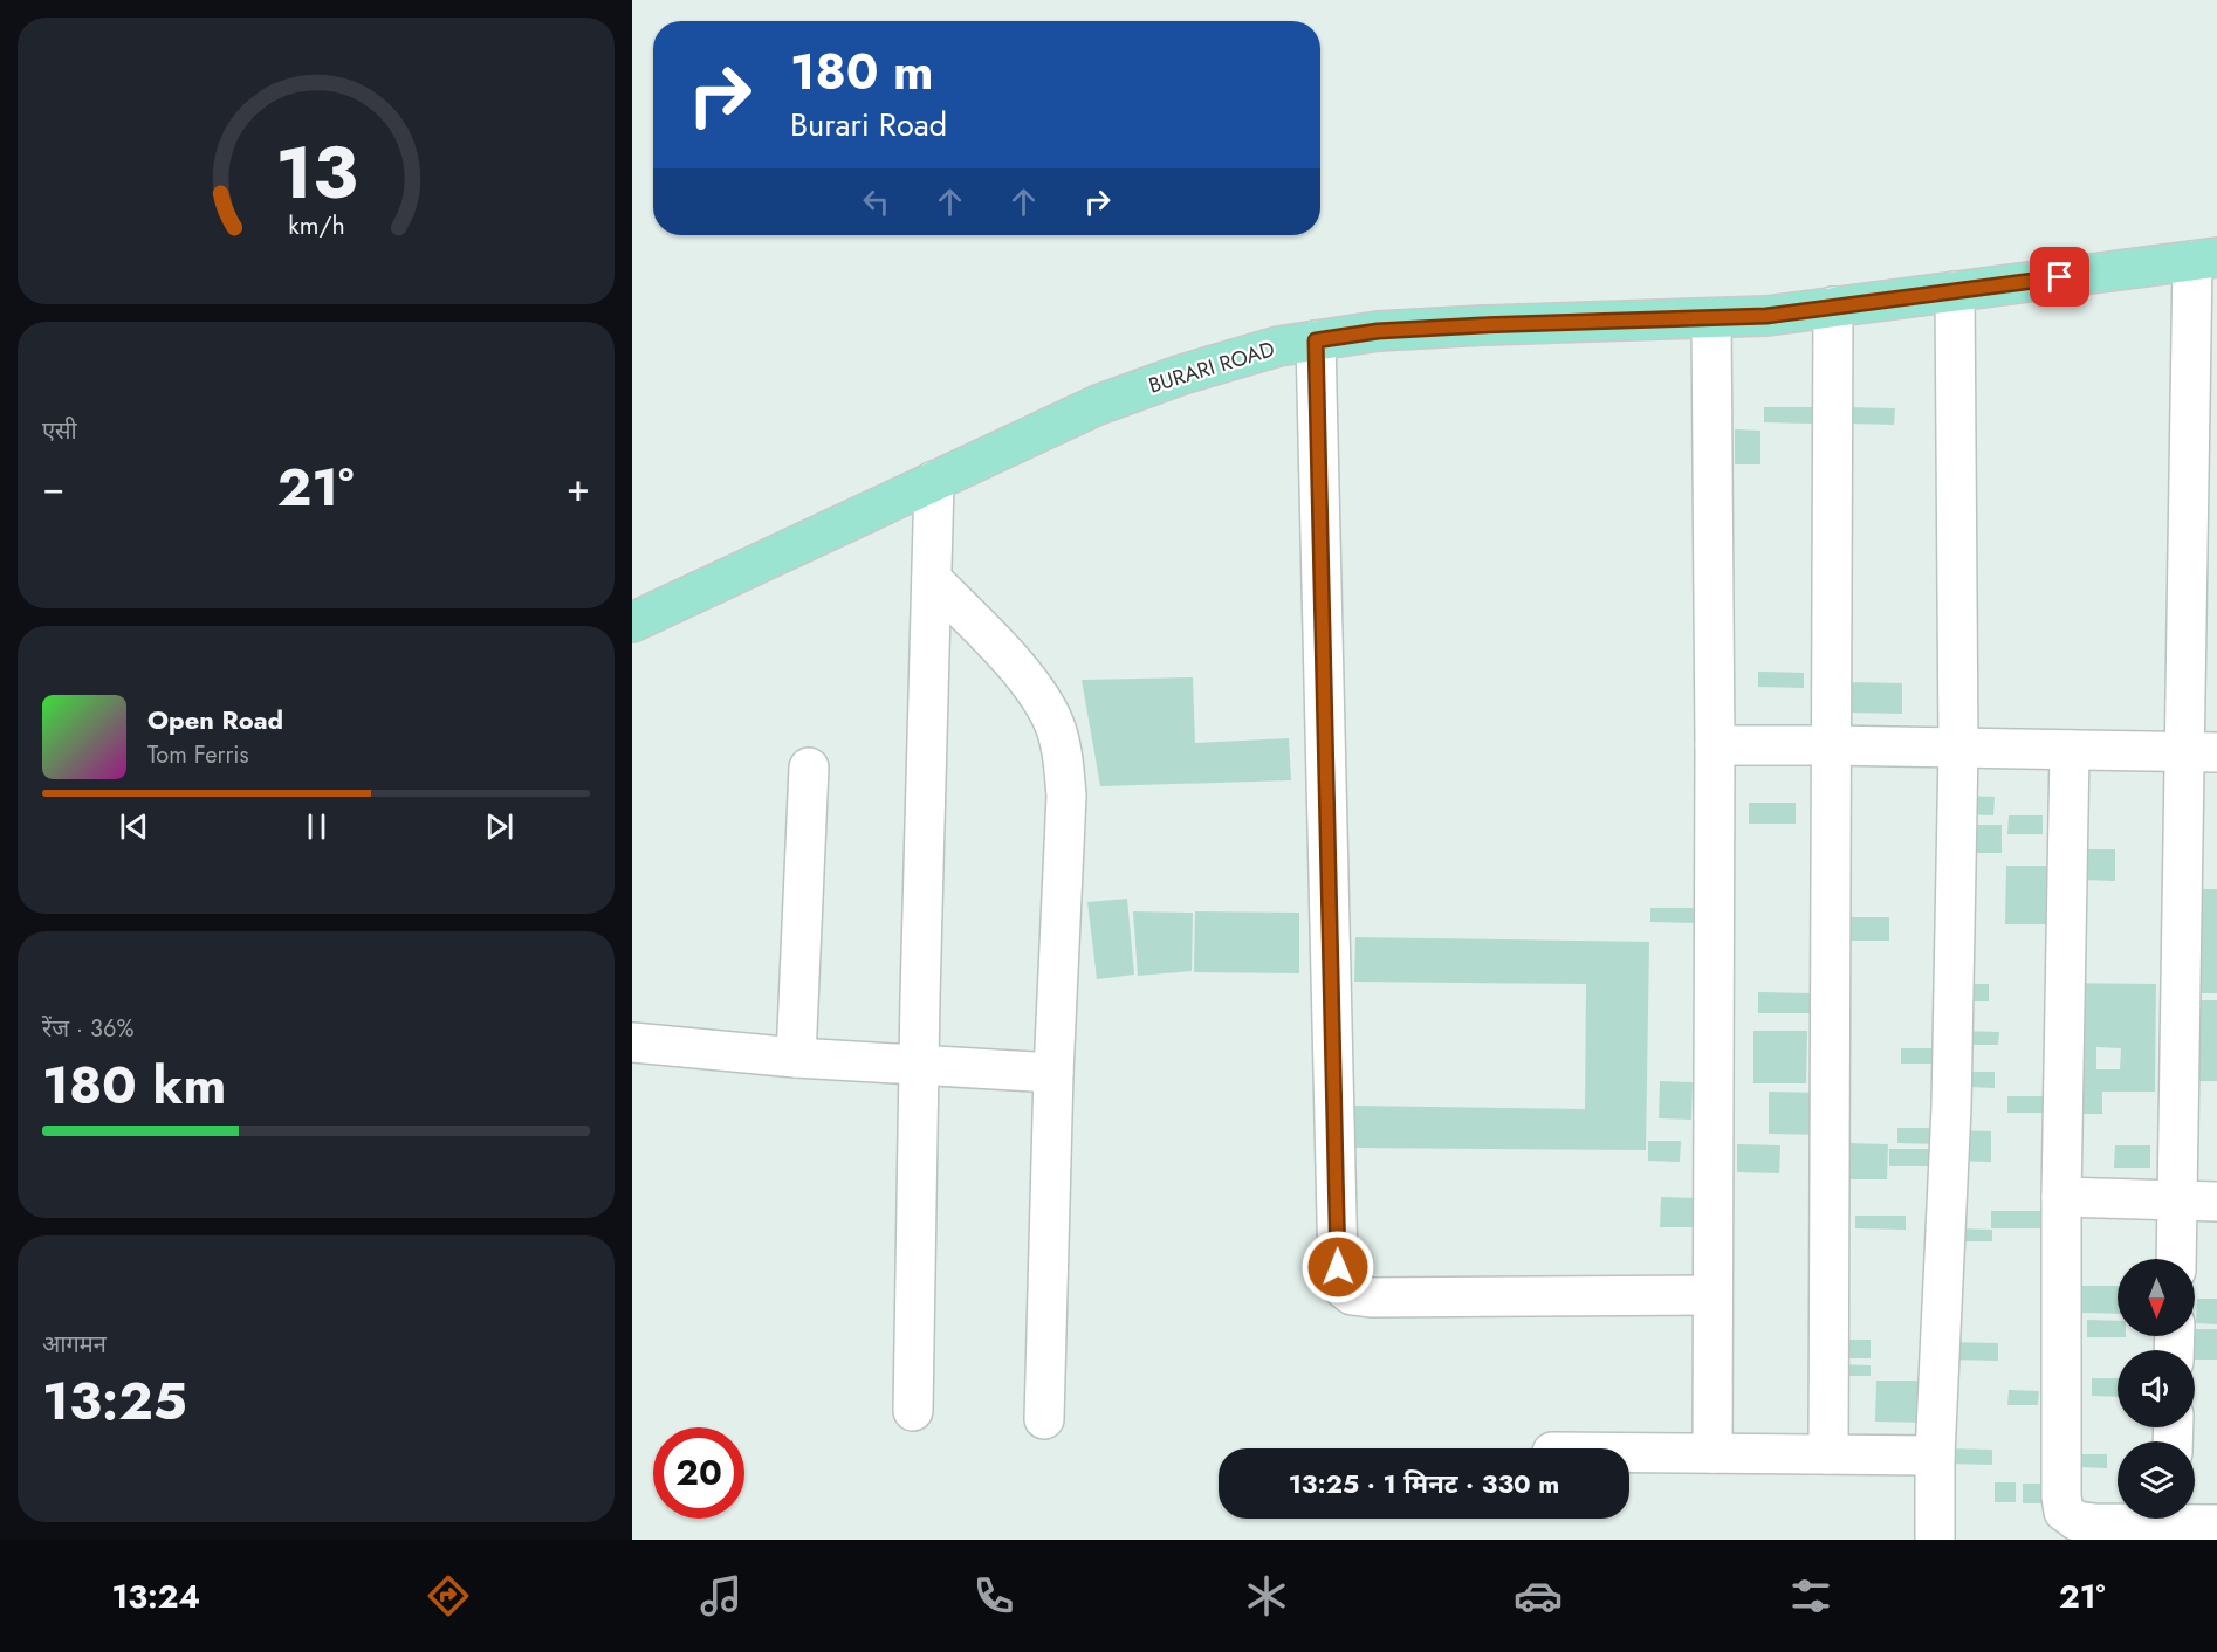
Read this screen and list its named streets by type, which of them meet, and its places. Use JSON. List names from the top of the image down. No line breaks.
{"streets":{"main road":["BURARI ROAD"]},"north":"bottom","page":{"turn":["180 m","Burari Road"],"tile":["एसी",["रेंज · 36%","180 km"],["आगमन","13:25"]],"heat":["−","21°","+"],"song":["Open Road","Tom Ferris"],"limit":"20","trip":"13:25 · 1 मिनट · 330 m","tabs":["13:24","21°"],"gauge":["13","km/h"]}}
